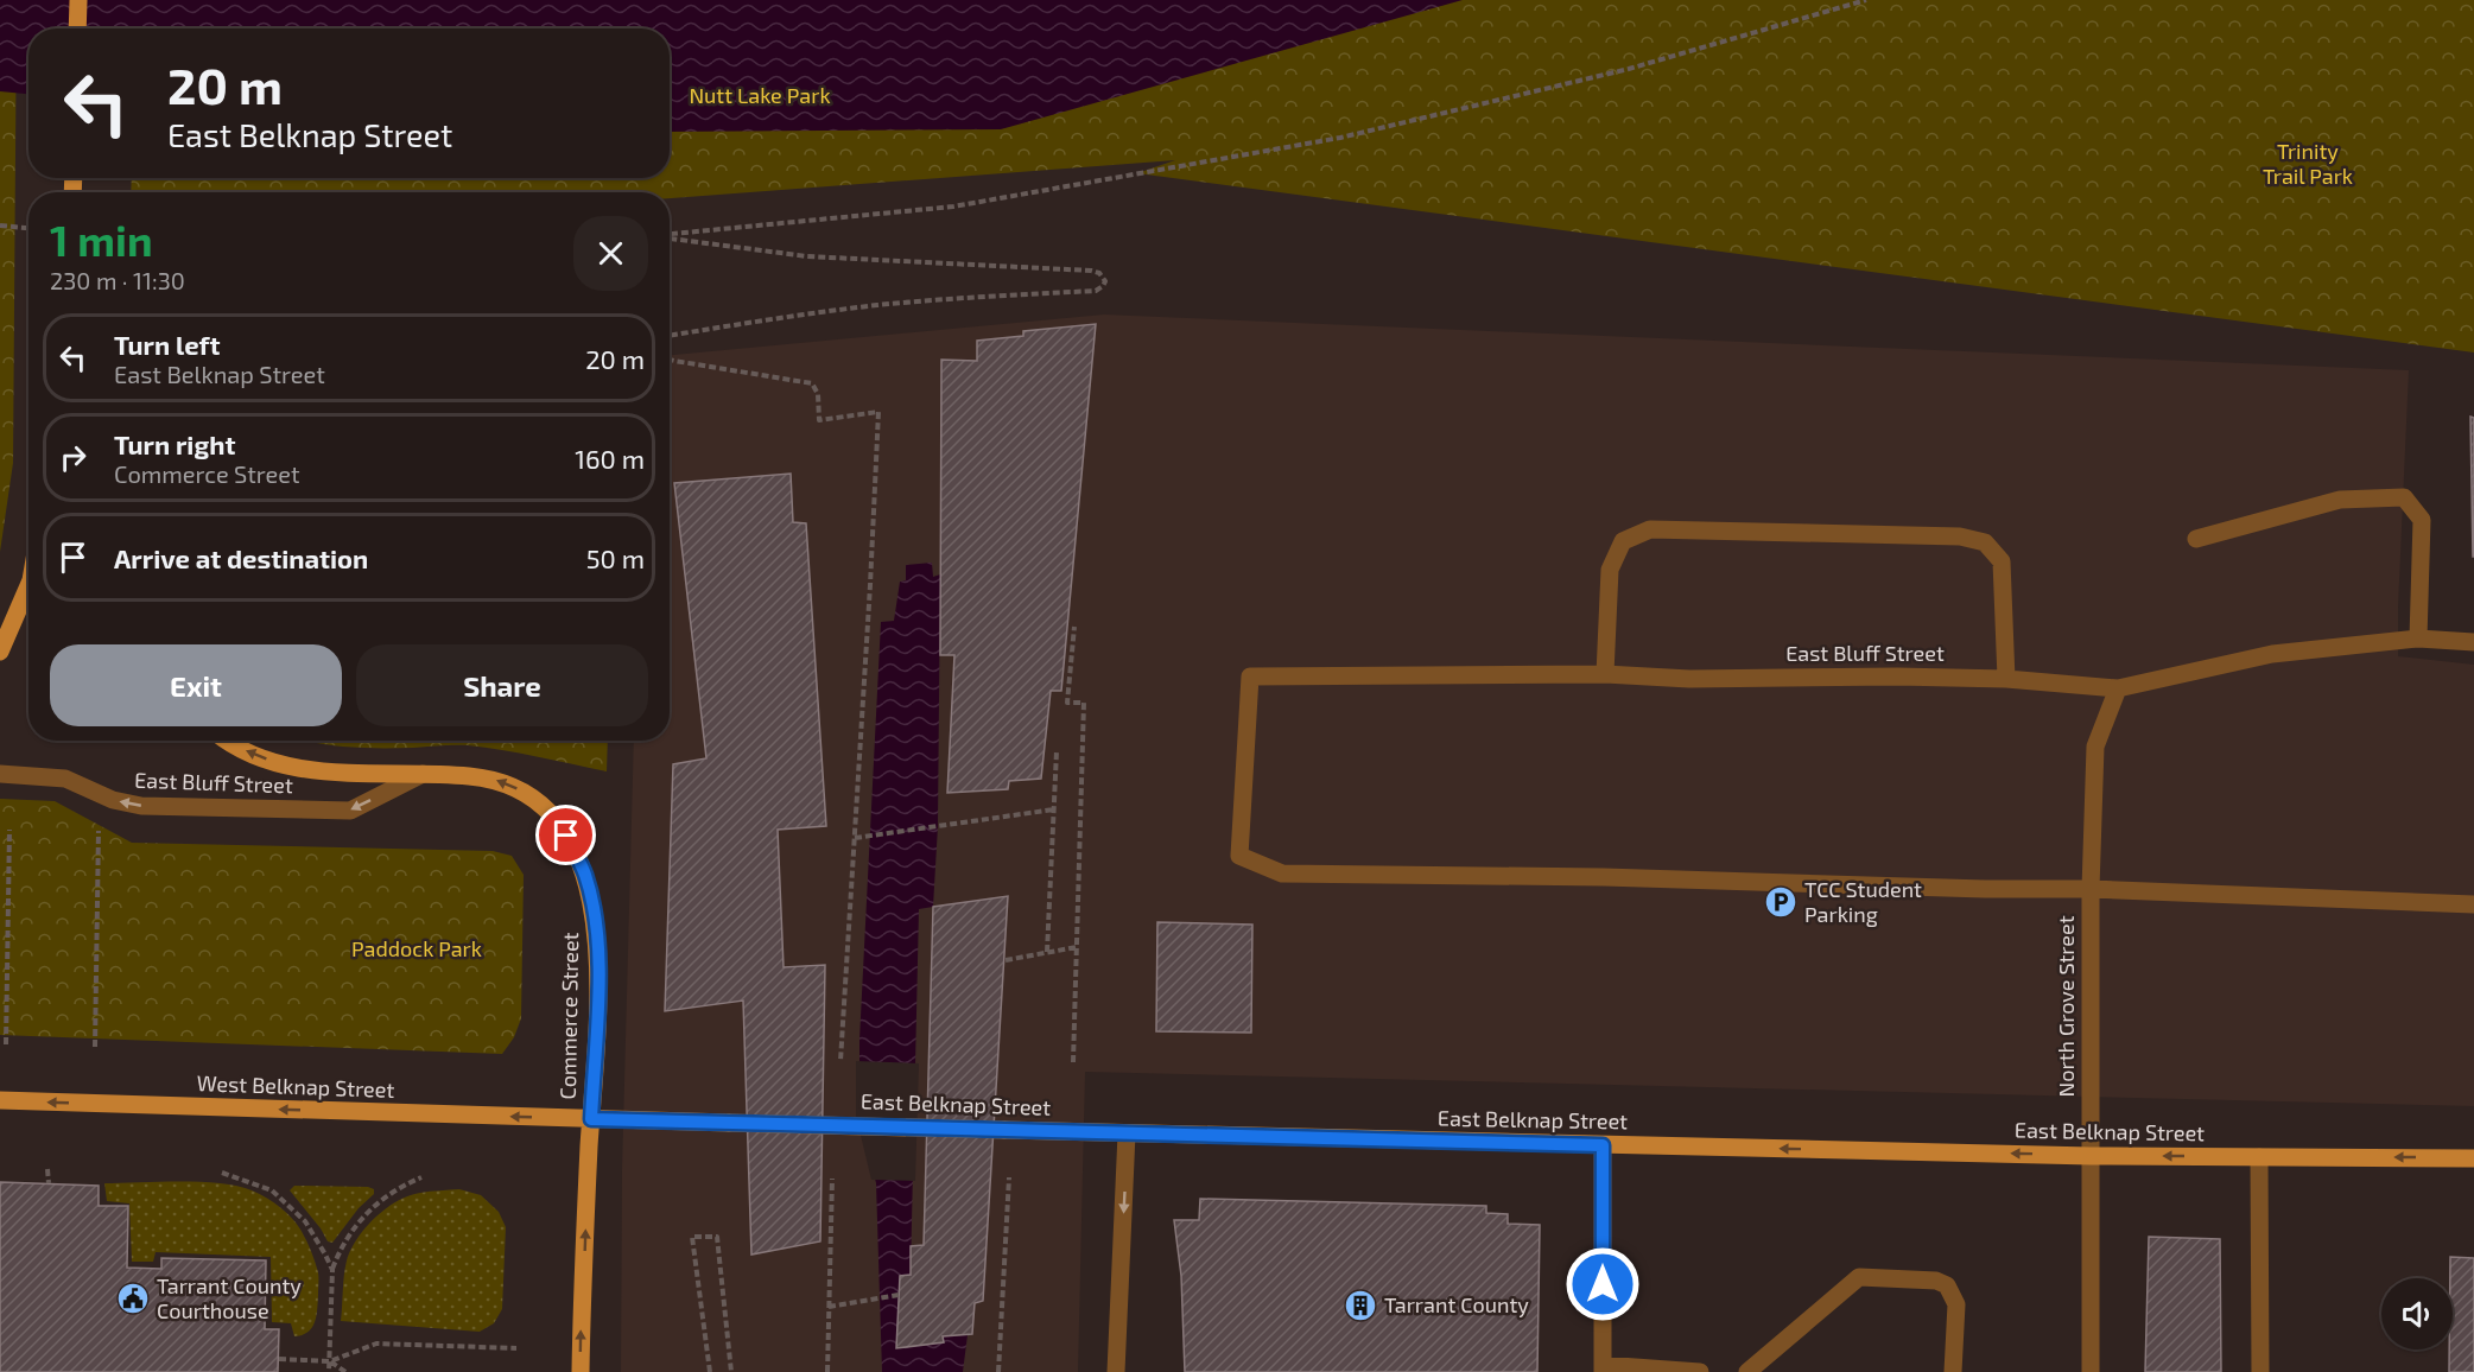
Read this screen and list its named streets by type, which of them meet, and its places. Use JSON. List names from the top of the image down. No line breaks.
{"streets":{"main road":["Commerce Street","West Belknap Street","East Belknap Street"],"street":["East Bluff Street","North Grove Street"]},"crossings":[["East Bluff Street","North Grove Street"],["East Bluff Street","Commerce Street"],["North Grove Street","East Belknap Street"],["Commerce Street","West Belknap Street"],["Commerce Street","East Belknap Street"],["West Belknap Street","East Belknap Street"]],"one_way":["West Belknap Street","East Belknap Street"],"parks":["Nutt Lake Park","Trinity Trail Park","Paddock Park"],"places":{"parking":["TCC Student Parking"],"public building":["Tarrant County Courthouse"],"building":["Tarrant County"]},"page":{"turn":["20 m","East Belknap Street"],"heading":["1 min","230 m · 11:30"],"list":[{"name":"Turn left","note":"East Belknap Street","value":"20 m"},{"name":"Turn right","note":"Commerce Street","value":"160 m"},{"name":"Arrive at destination","value":"50 m"}],"buttons":["Exit","Share"]}}
